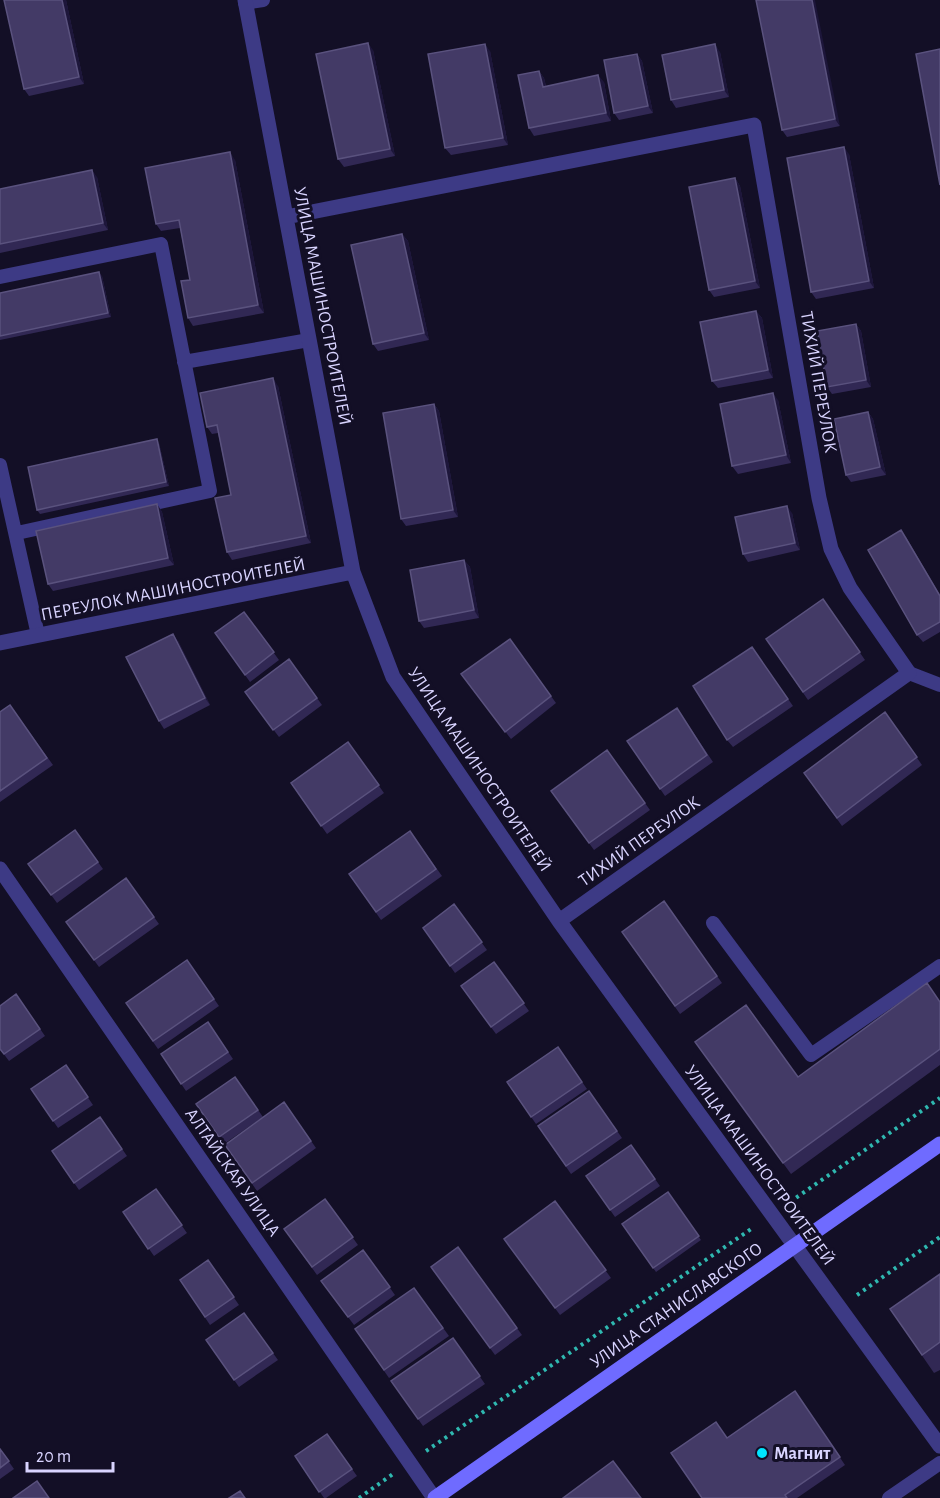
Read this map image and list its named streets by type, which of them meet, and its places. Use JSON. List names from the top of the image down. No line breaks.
{"streets":{"main road":["УЛИЦА СТАНИСЛАВСКОГО"],"street":["УЛИЦА МАШИНОСТРОИТЕЛЕЙ","ТИХИЙ ПЕРЕУЛОК","ПЕРЕУЛОК МАШИНОСТРОИТЕЛЕЙ","АЛТАЙСКАЯ УЛИЦА"]},"crossings":[["УЛИЦА МАШИНОСТРОИТЕЛЕЙ","ТИХИЙ ПЕРЕУЛОК"],["УЛИЦА МАШИНОСТРОИТЕЛЕЙ","ПЕРЕУЛОК МАШИНОСТРОИТЕЛЕЙ"],["УЛИЦА МАШИНОСТРОИТЕЛЕЙ","УЛИЦА СТАНИСЛАВСКОГО"],["АЛТАЙСКАЯ УЛИЦА","УЛИЦА СТАНИСЛАВСКОГО"]],"places":["Магнит"],"scale_bar":"20 m"}
